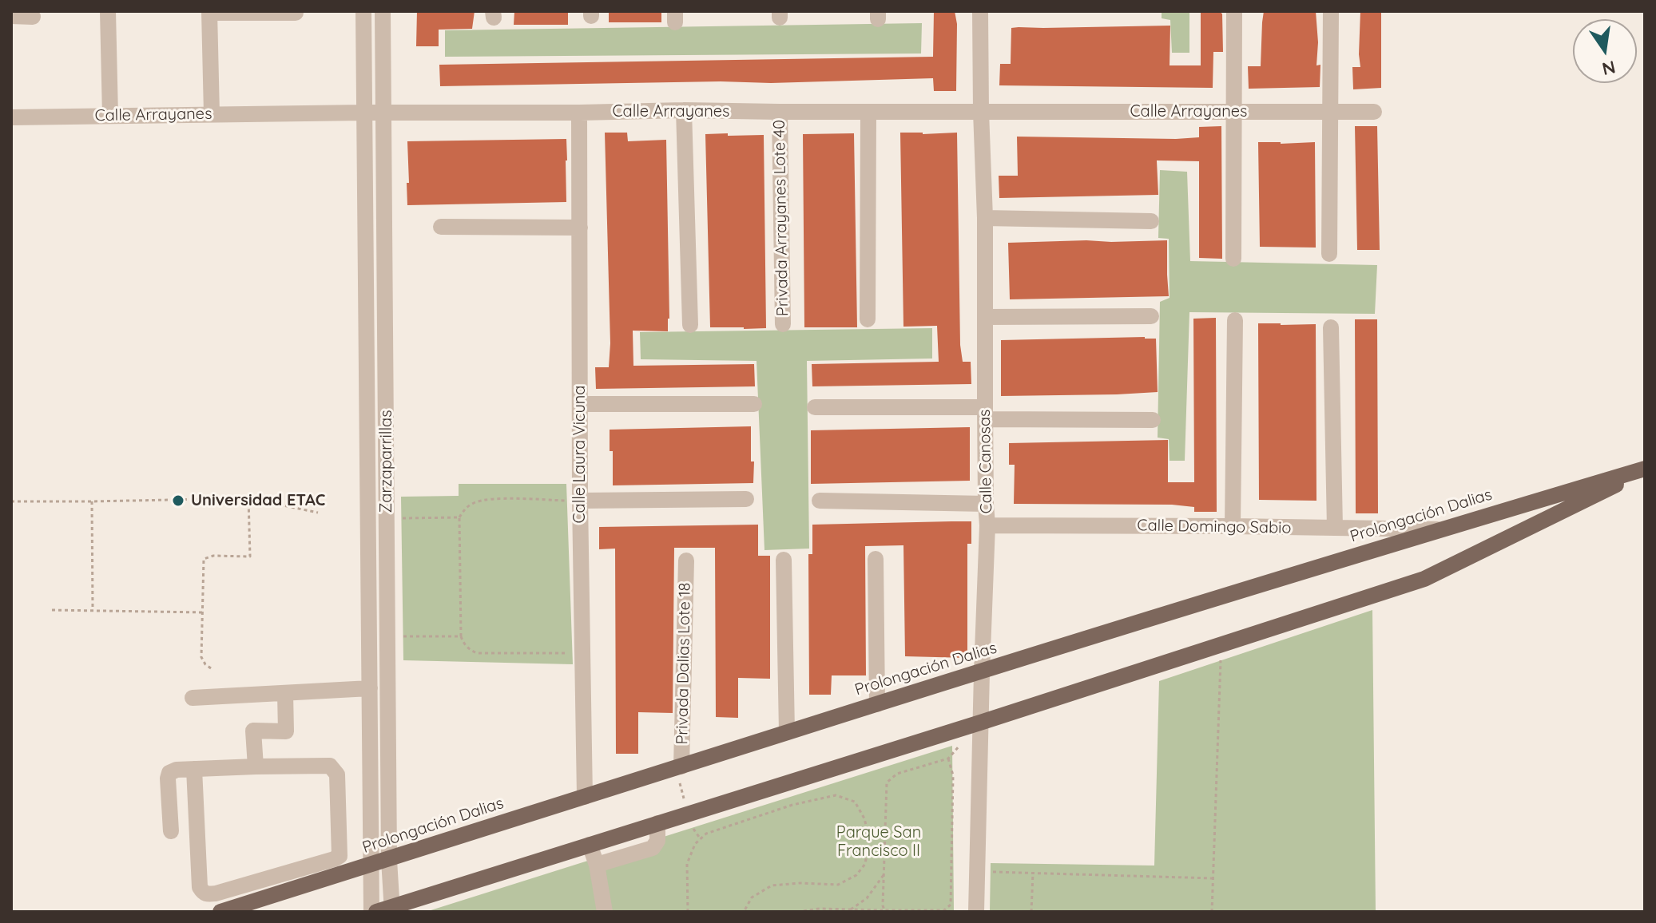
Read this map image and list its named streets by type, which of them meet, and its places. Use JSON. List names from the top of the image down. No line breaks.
{"streets":{"main road":["Prolongación Dalias"],"street":["Calle Arrayanes","Privada Arrayanes Lote 40","Calle Laura Vicuna","Zarzaparrillas","Calle Canosas","Calle Domingo Sabio","Privada Dalias Lote 18"]},"crossings":[["Calle Arrayanes","Privada Arrayanes Lote 40"],["Calle Arrayanes","Calle Laura Vicuna"],["Calle Arrayanes","Zarzaparrillas"],["Calle Arrayanes","Calle Canosas"],["Calle Laura Vicuna","Prolongación Dalias"],["Zarzaparrillas","Prolongación Dalias"],["Calle Canosas","Prolongación Dalias"],["Calle Canosas","Calle Domingo Sabio"],["Prolongación Dalias","Calle Domingo Sabio"],["Prolongación Dalias","Privada Dalias Lote 18"]],"parks":["Parque San Francisco II"],"places":["Universidad ETAC"],"north":"bottom"}
